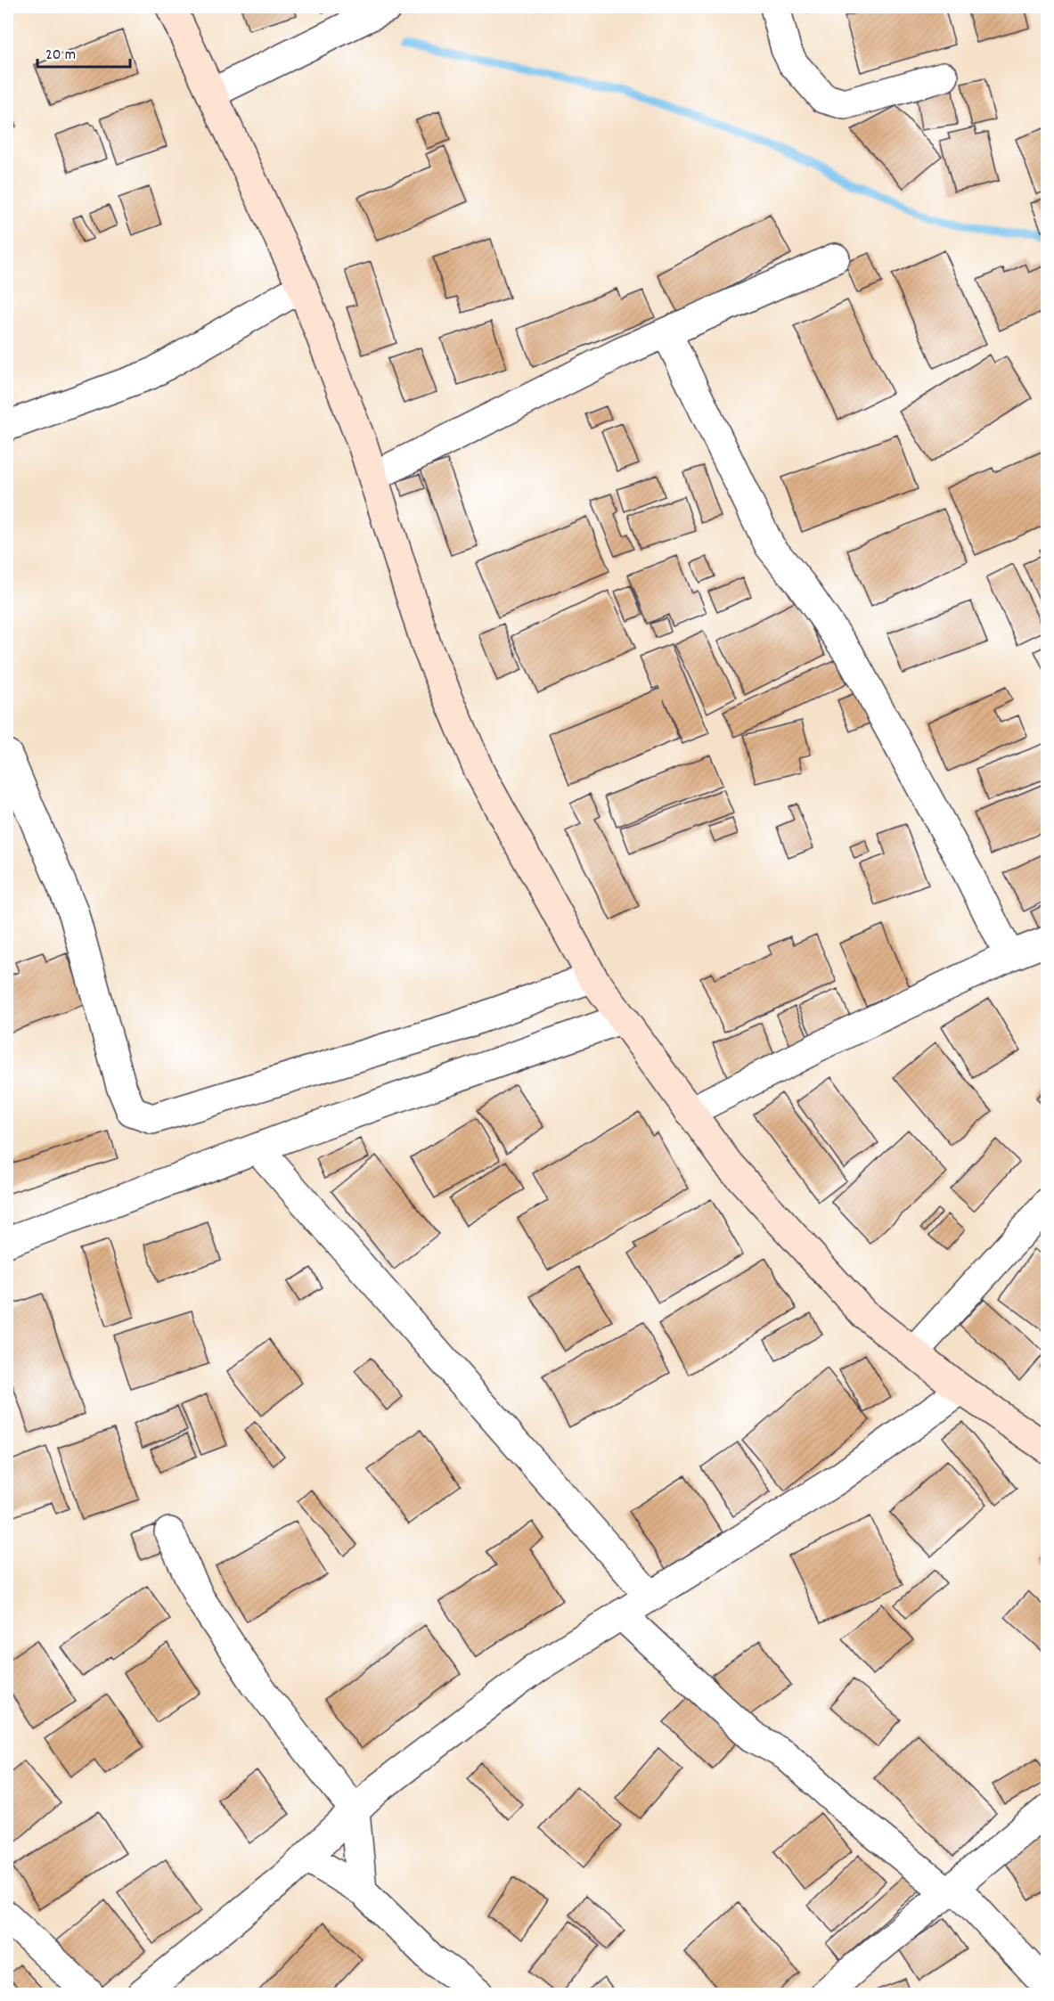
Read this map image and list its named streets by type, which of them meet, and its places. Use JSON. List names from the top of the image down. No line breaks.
{"scale_bar":"20 m"}
